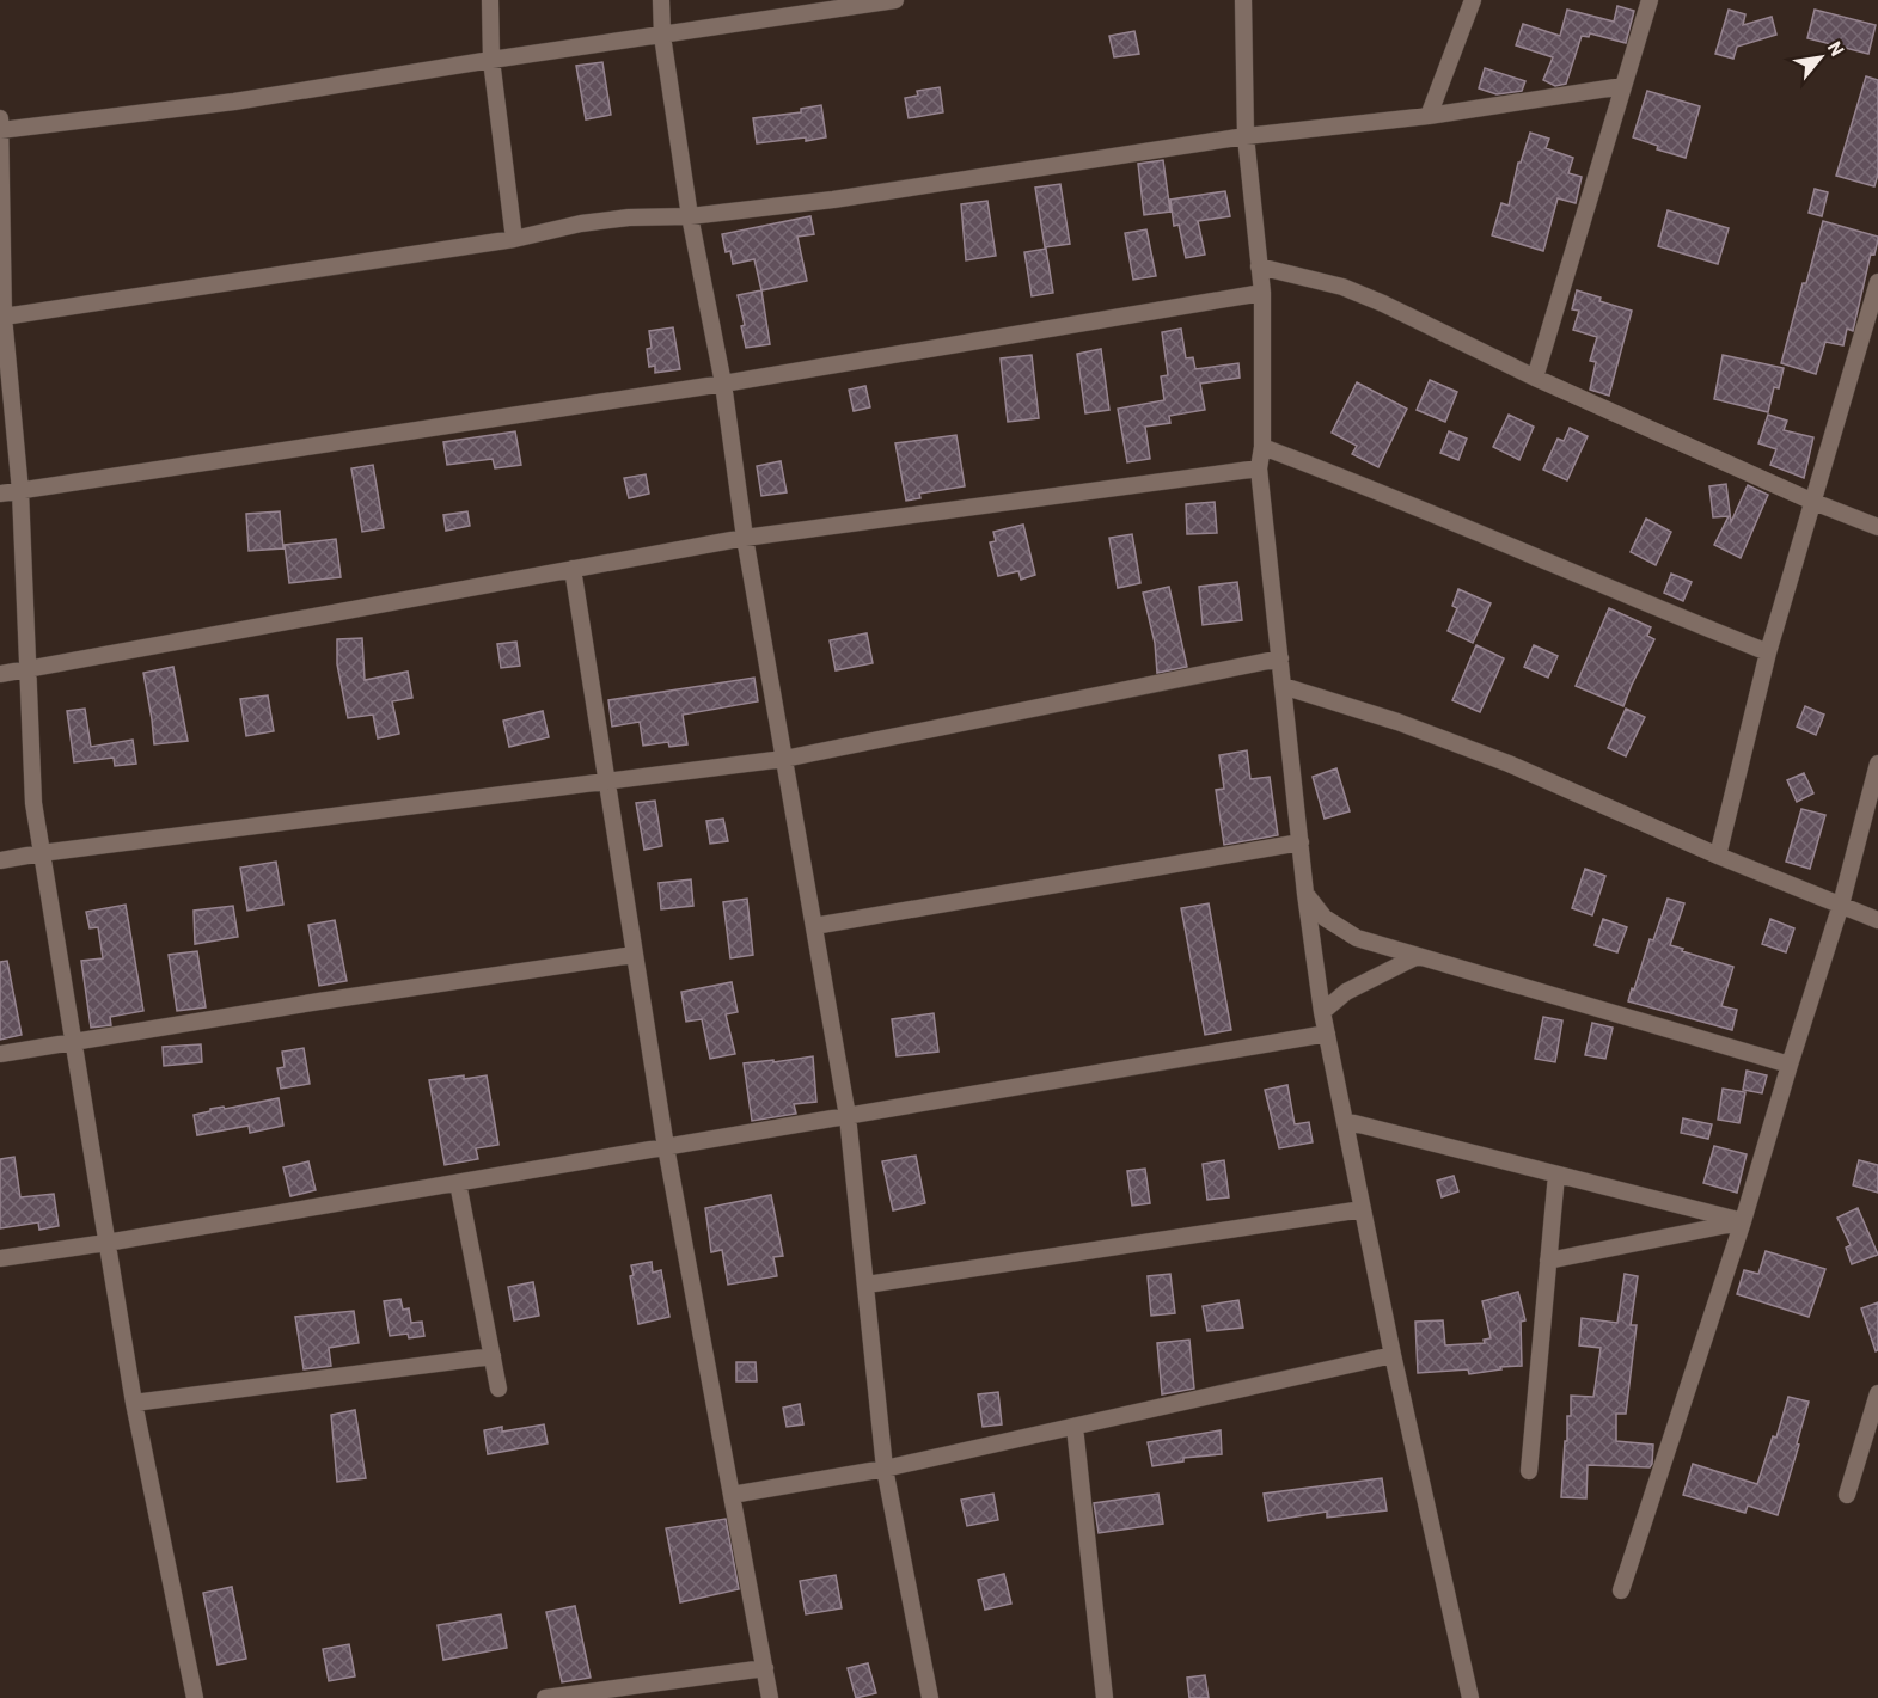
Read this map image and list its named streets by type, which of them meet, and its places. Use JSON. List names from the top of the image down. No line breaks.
{"north":"top right"}
